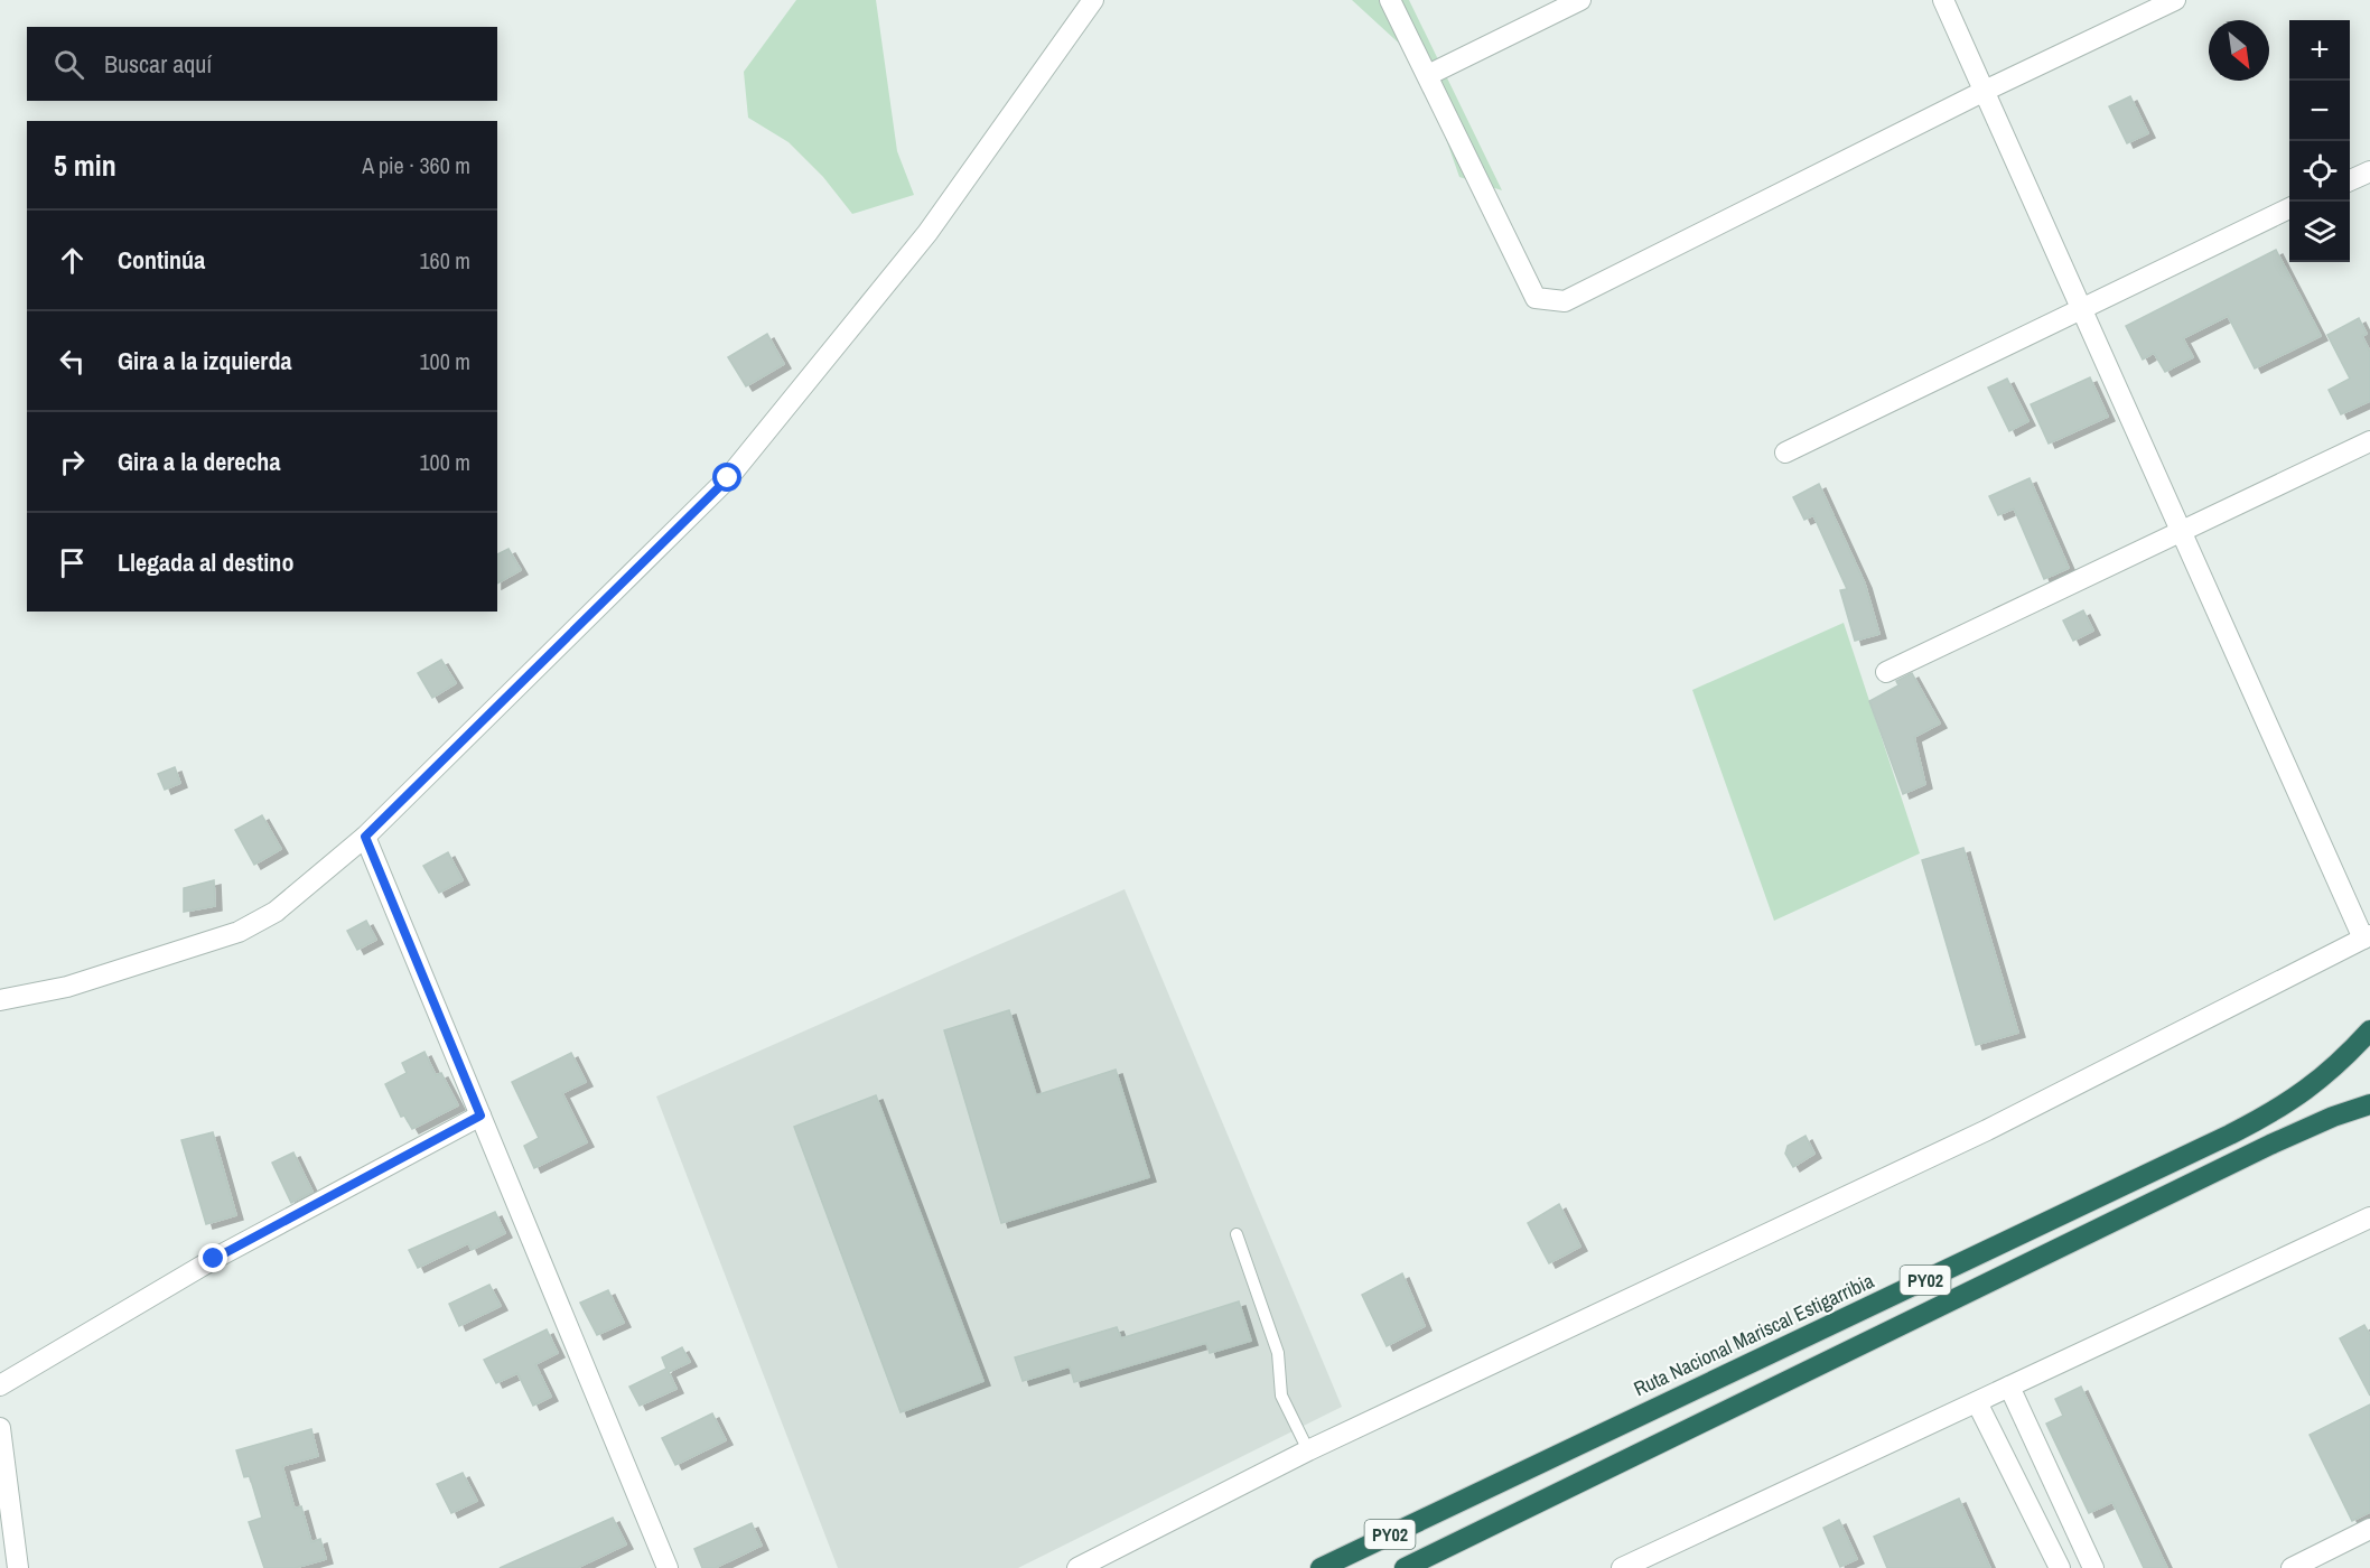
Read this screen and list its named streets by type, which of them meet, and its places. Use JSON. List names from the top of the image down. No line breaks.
{"streets":{"highway":["PY02","Ruta Nacional Mariscal Estigarribia"]},"north":"bottom right","page":{"map_buttons":["+","−"],"search":"Buscar aquí","heading":["5 min","A pie · 360 m"],"list":[["Continúa","160 m"],["Gira a la izquierda","100 m"],["Gira a la derecha","100 m"],"Llegada al destino"]}}
